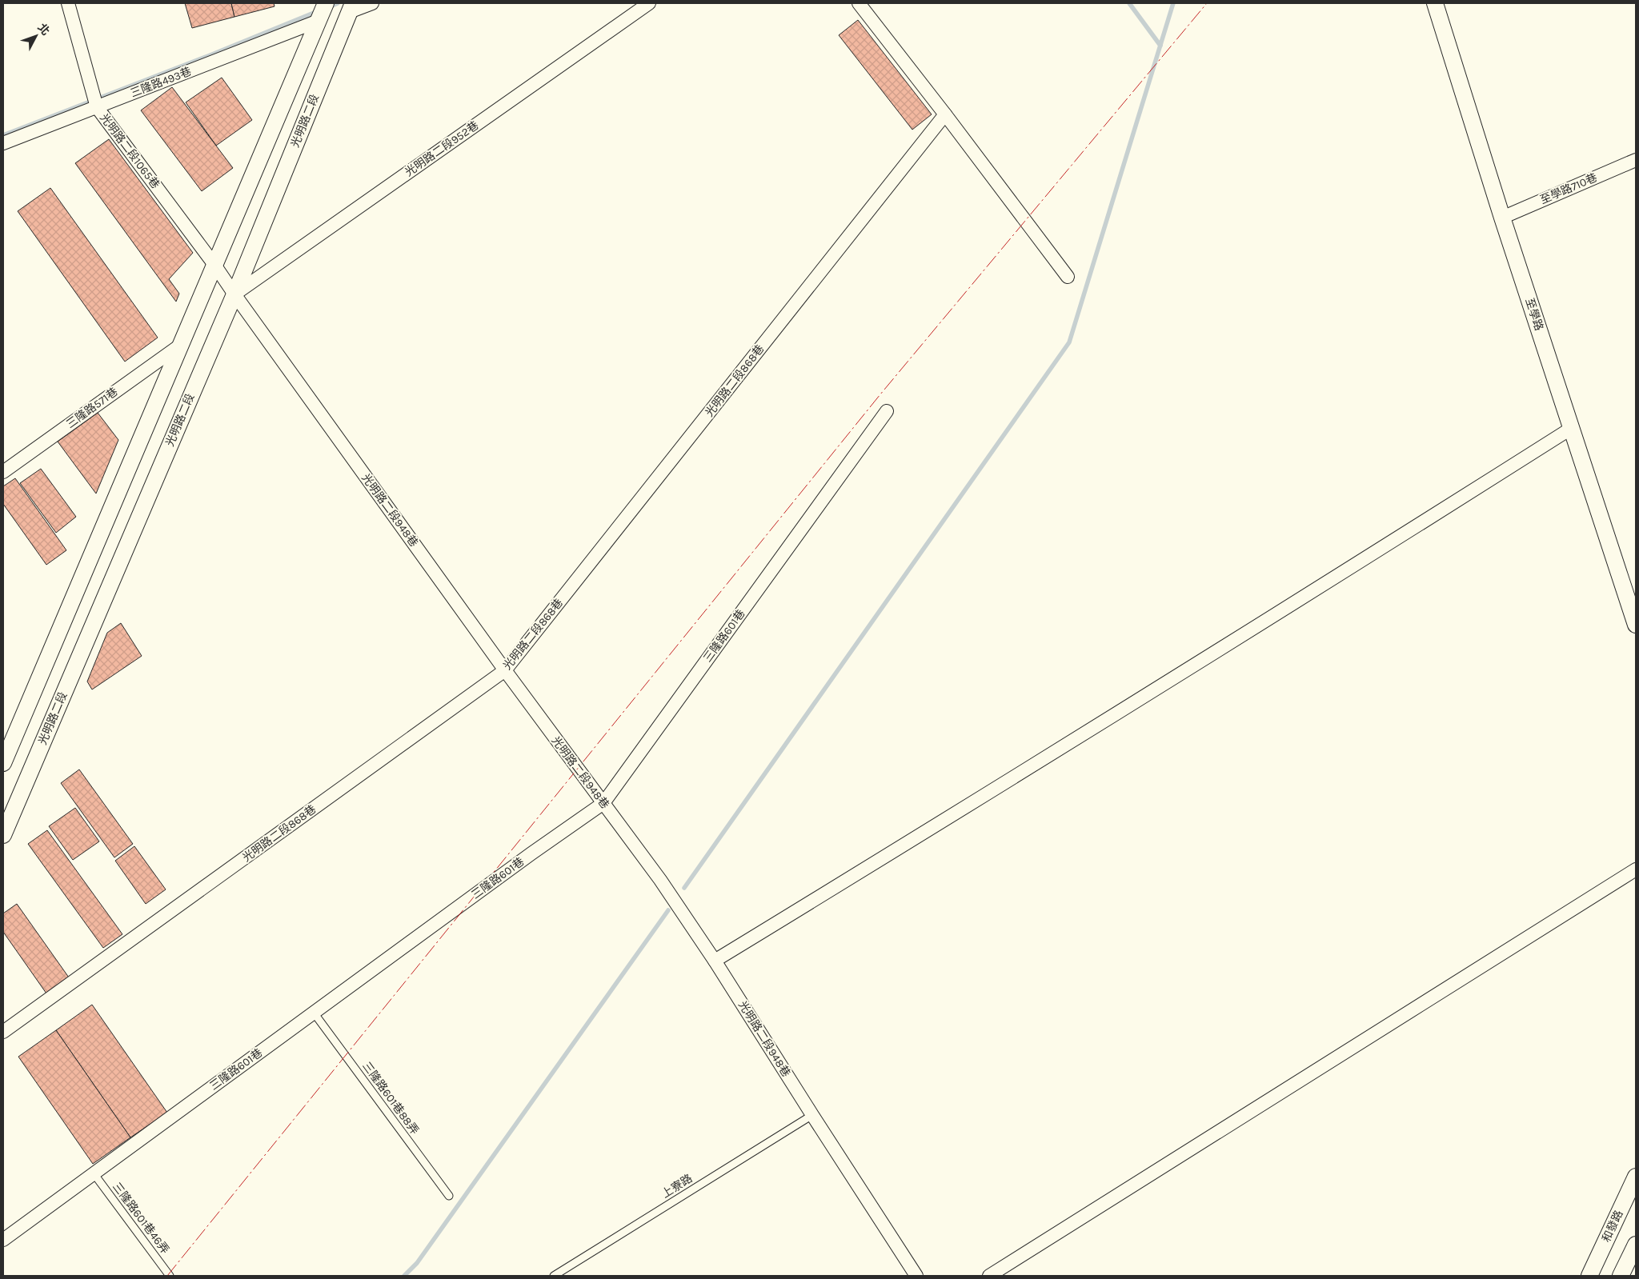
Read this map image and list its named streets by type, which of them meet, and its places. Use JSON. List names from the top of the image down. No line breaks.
{"streets":{"street":["三隆路493巷","光明路二段","光明路二段952巷","光明路二段1065巷","至學路710巷","至學路","光明路二段868巷","三隆路571巷","光明路二段948巷","三隆路601巷","和發路"],"lane":["三隆路601巷88弄","上寮路","三隆路601巷46弄"]},"crossings":[["三隆路493巷","光明路二段1065巷"],["光明路二段","光明路二段952巷"],["光明路二段","光明路二段1065巷"],["光明路二段","光明路二段948巷"],["光明路二段952巷","光明路二段1065巷"],["光明路二段952巷","光明路二段948巷"],["光明路二段1065巷","光明路二段948巷"],["至學路710巷","至學路"],["光明路二段868巷","光明路二段948巷"],["光明路二段948巷","三隆路601巷"],["光明路二段948巷","上寮路"],["三隆路601巷","三隆路601巷88弄"],["三隆路601巷","三隆路601巷46弄"]],"north":"top right"}
